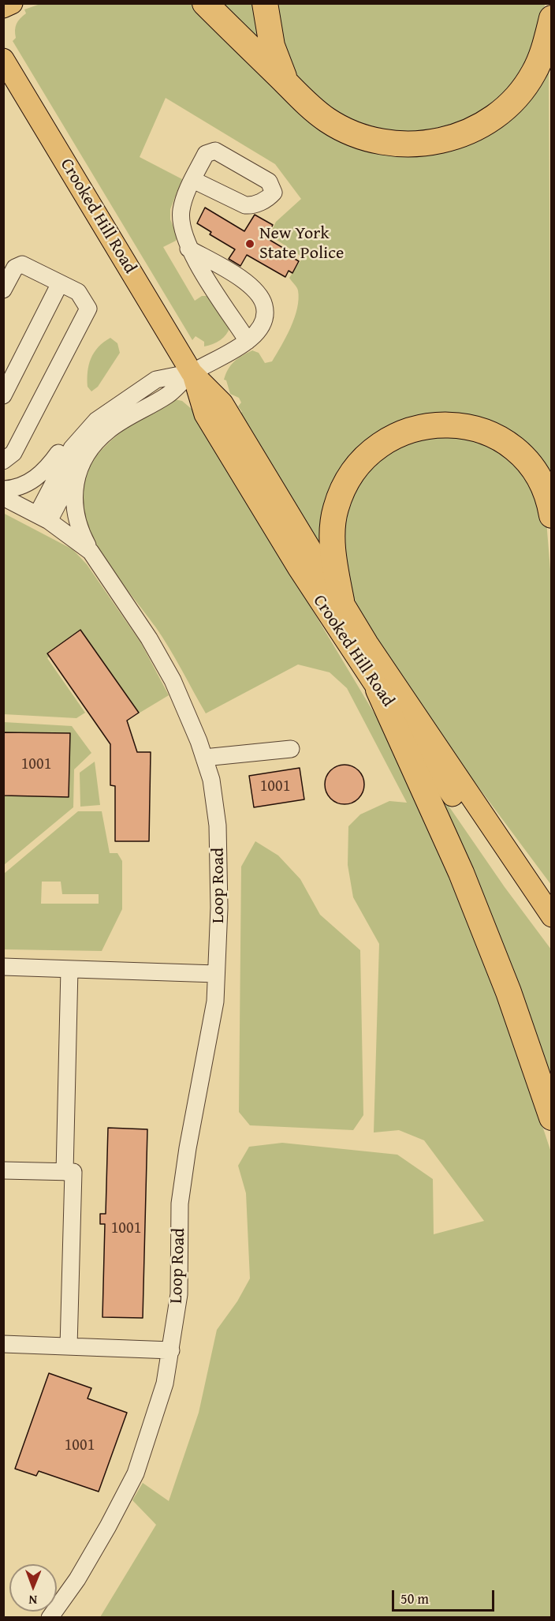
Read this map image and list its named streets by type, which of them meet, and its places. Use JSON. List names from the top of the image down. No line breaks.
{"streets":{"main road":["Crooked Hill Road"],"lane":["Loop Road"]},"places":["New York State Police"],"house_numbers":["1001","1001","1001","1001"],"scale_bar":"50 m","north":"bottom"}
